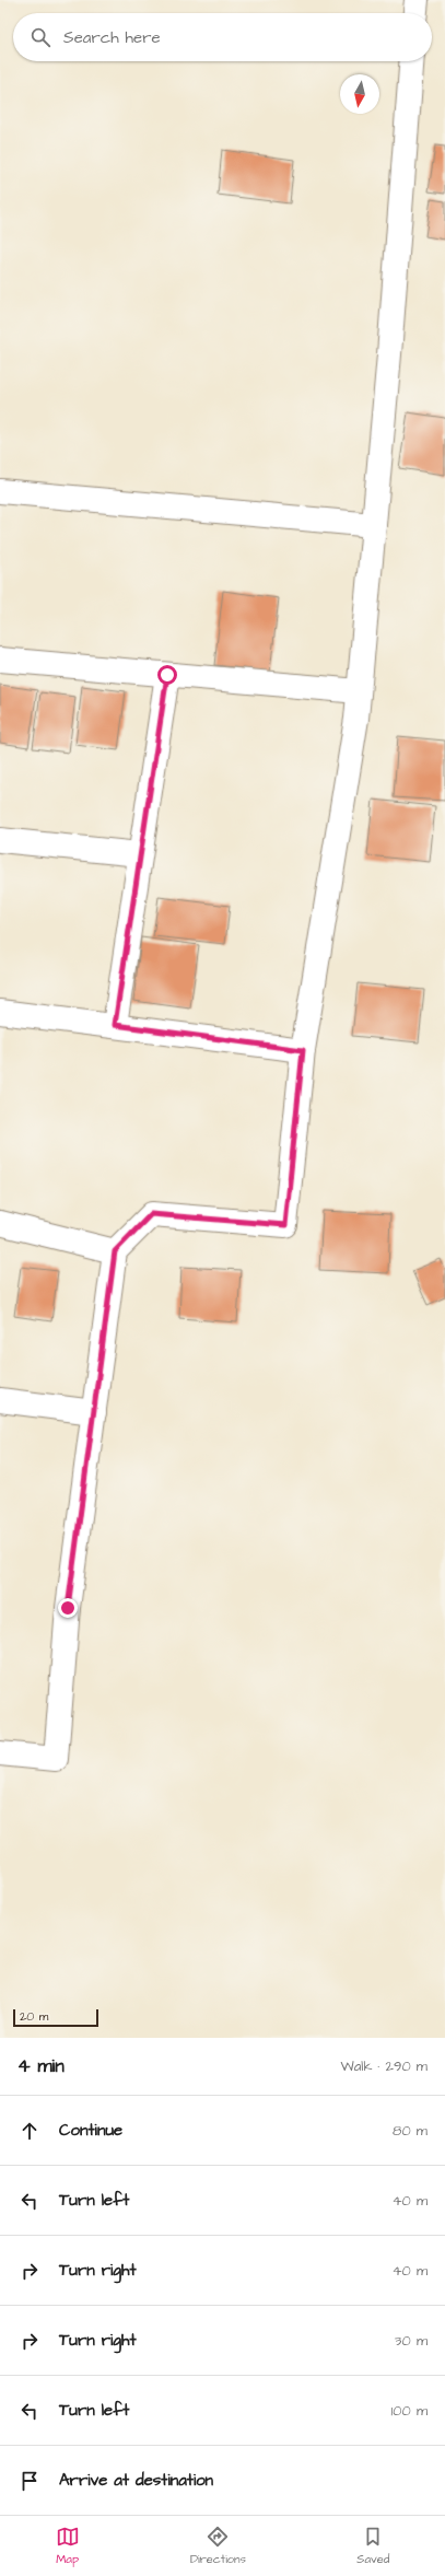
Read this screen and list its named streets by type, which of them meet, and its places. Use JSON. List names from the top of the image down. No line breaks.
{"scale_bar":"20 m","north":"bottom","page":{"search":"Search here","scale":"20 m","heading":["4 min","Walk · 290 m"],"list":[["Continue","80 m"],["Turn left","40 m"],["Turn right","40 m"],["Turn right","30 m"],["Turn left","100 m"],"Arrive at destination"],"nav":["Map","Directions","Saved"]}}
